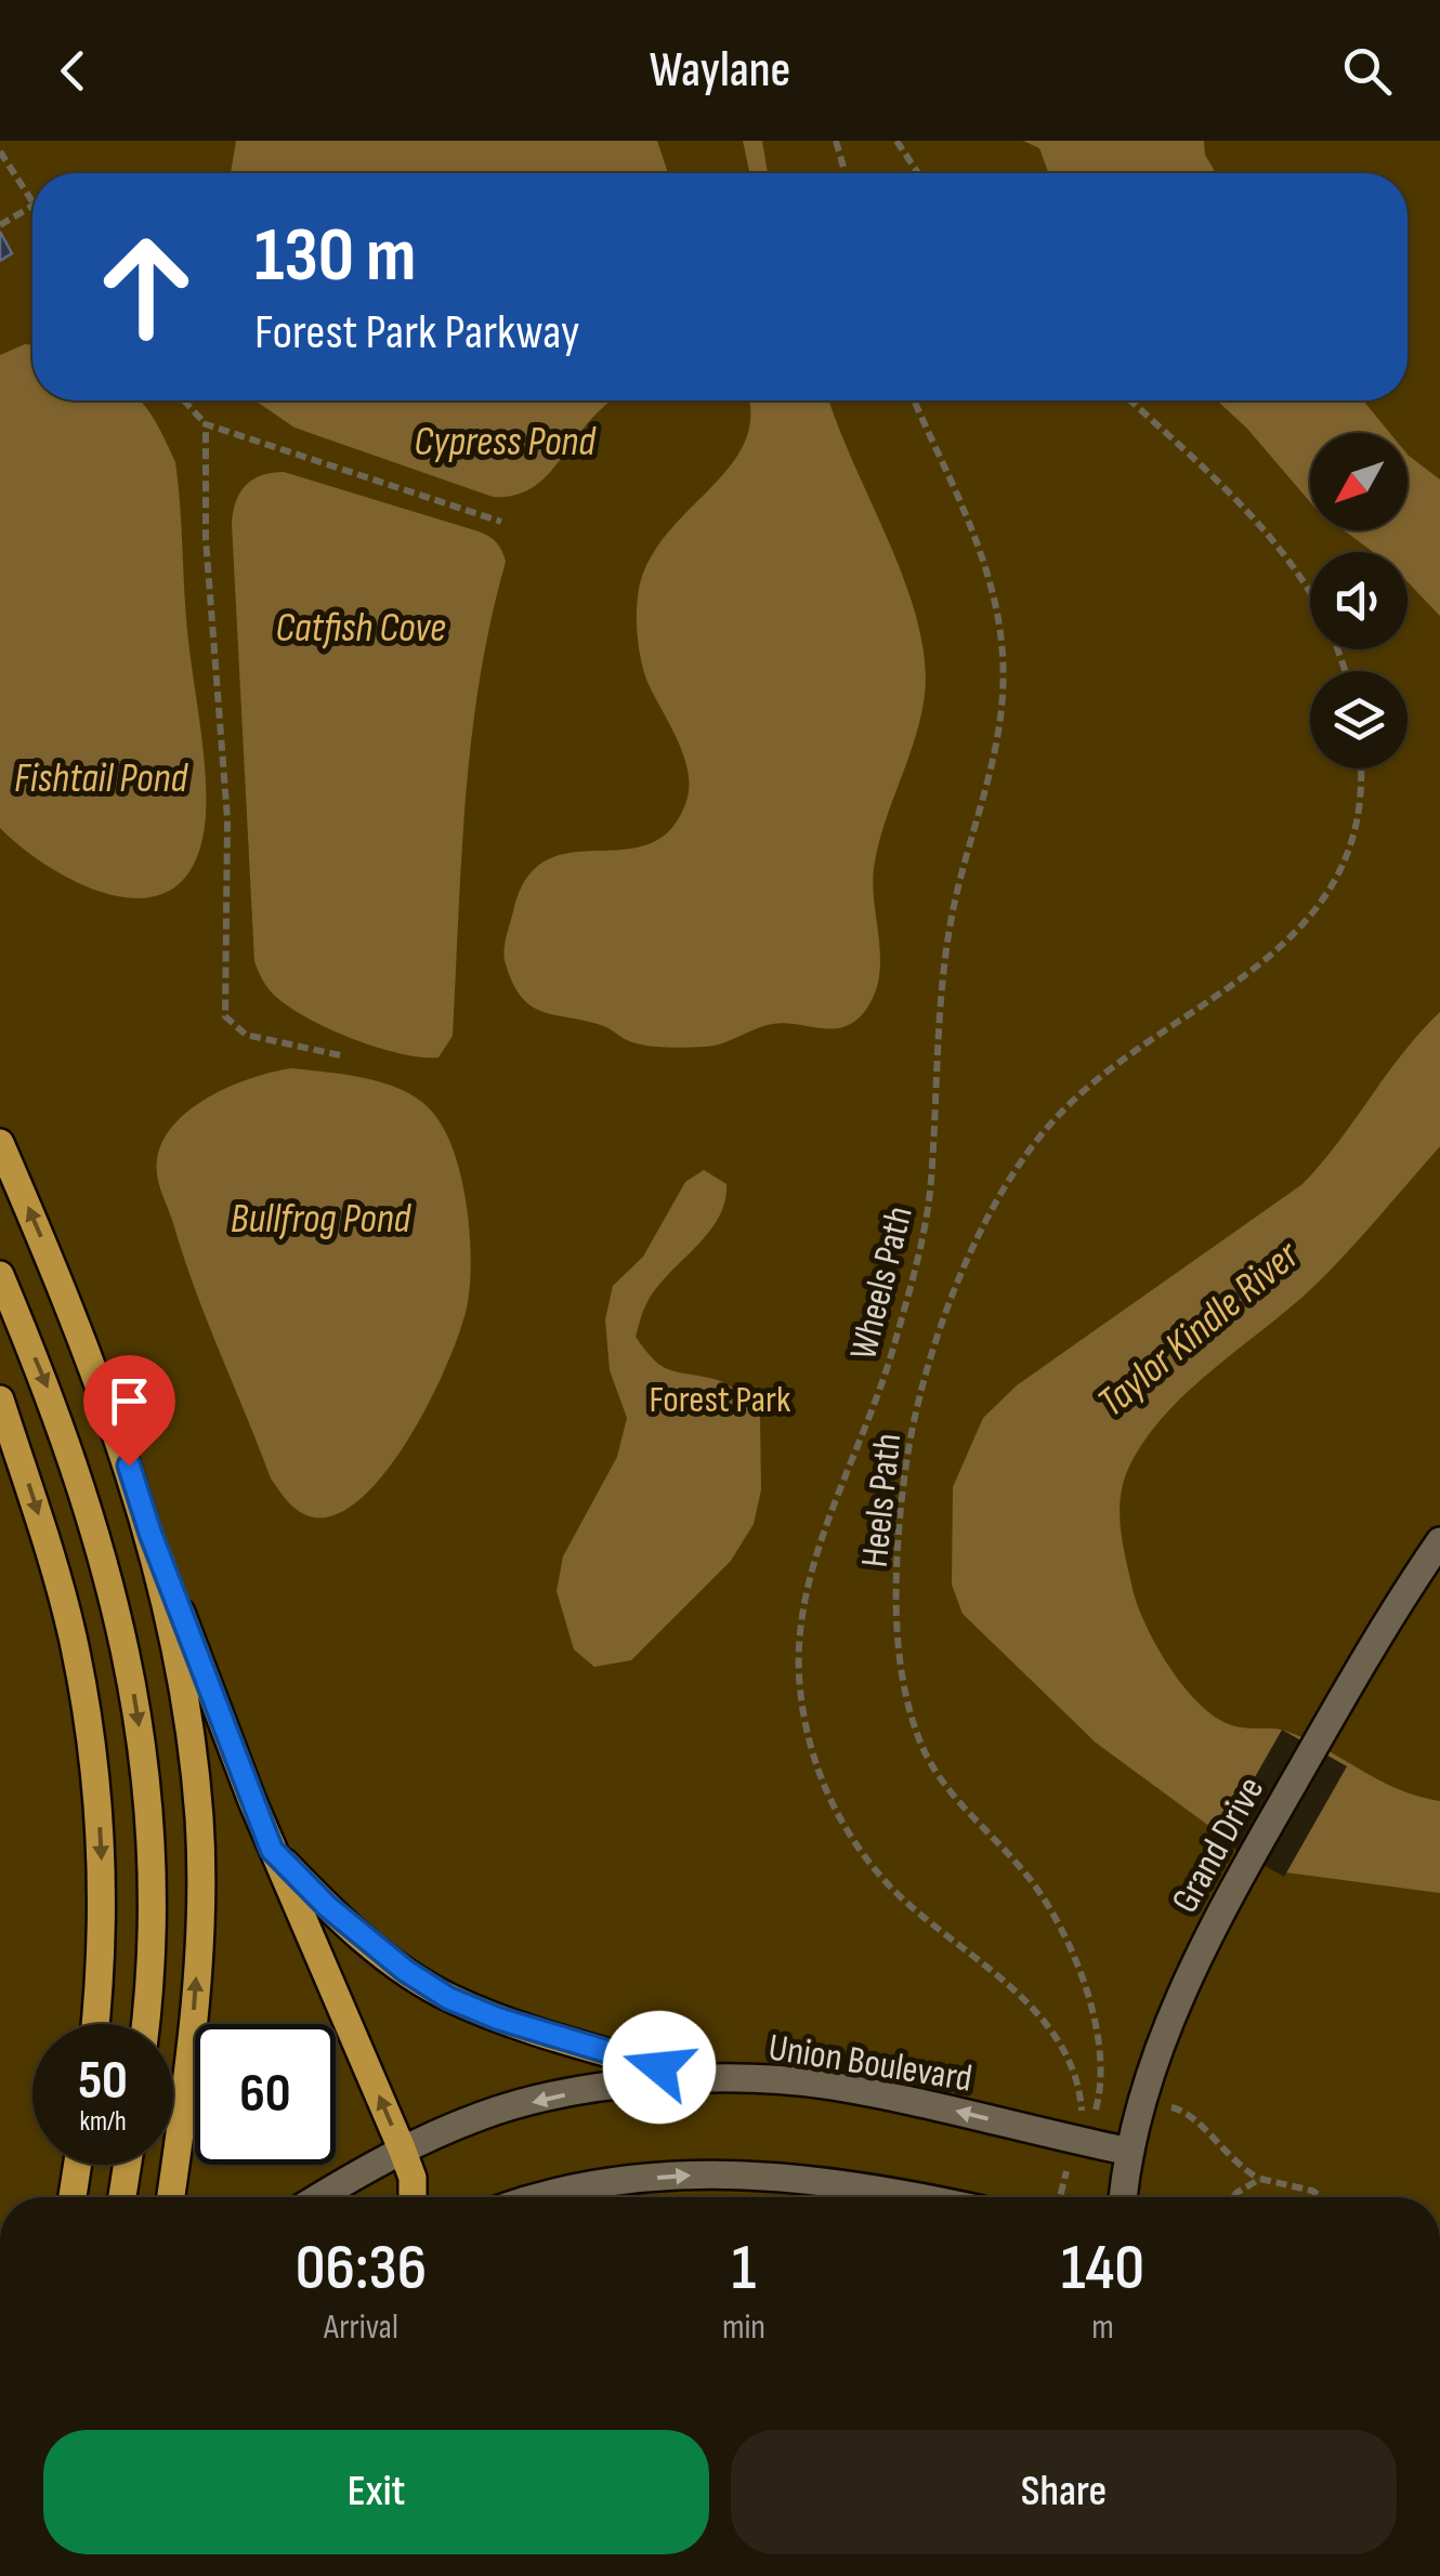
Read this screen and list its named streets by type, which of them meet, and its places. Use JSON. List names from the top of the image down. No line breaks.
{"streets":{"street":["Grand Drive","Union Boulevard"],"path":["Wheels Path","Heels Path"]},"crossings":[["Grand Drive","Union Boulevard"]],"water":["Cypress Pond","Catfish Cove","Fishtail Pond","Bullfrog Pond","Taylor Kindle River"],"parks":["Forest Park"],"north":"bottom left","page":{"header":"Waylane","turn":["130 m","Forest Park Parkway"],"speed":"50 km/h","limit":"60","eta":["06:36","Arrival","1","min","140","m"],"buttons":["Exit","Share"]}}
